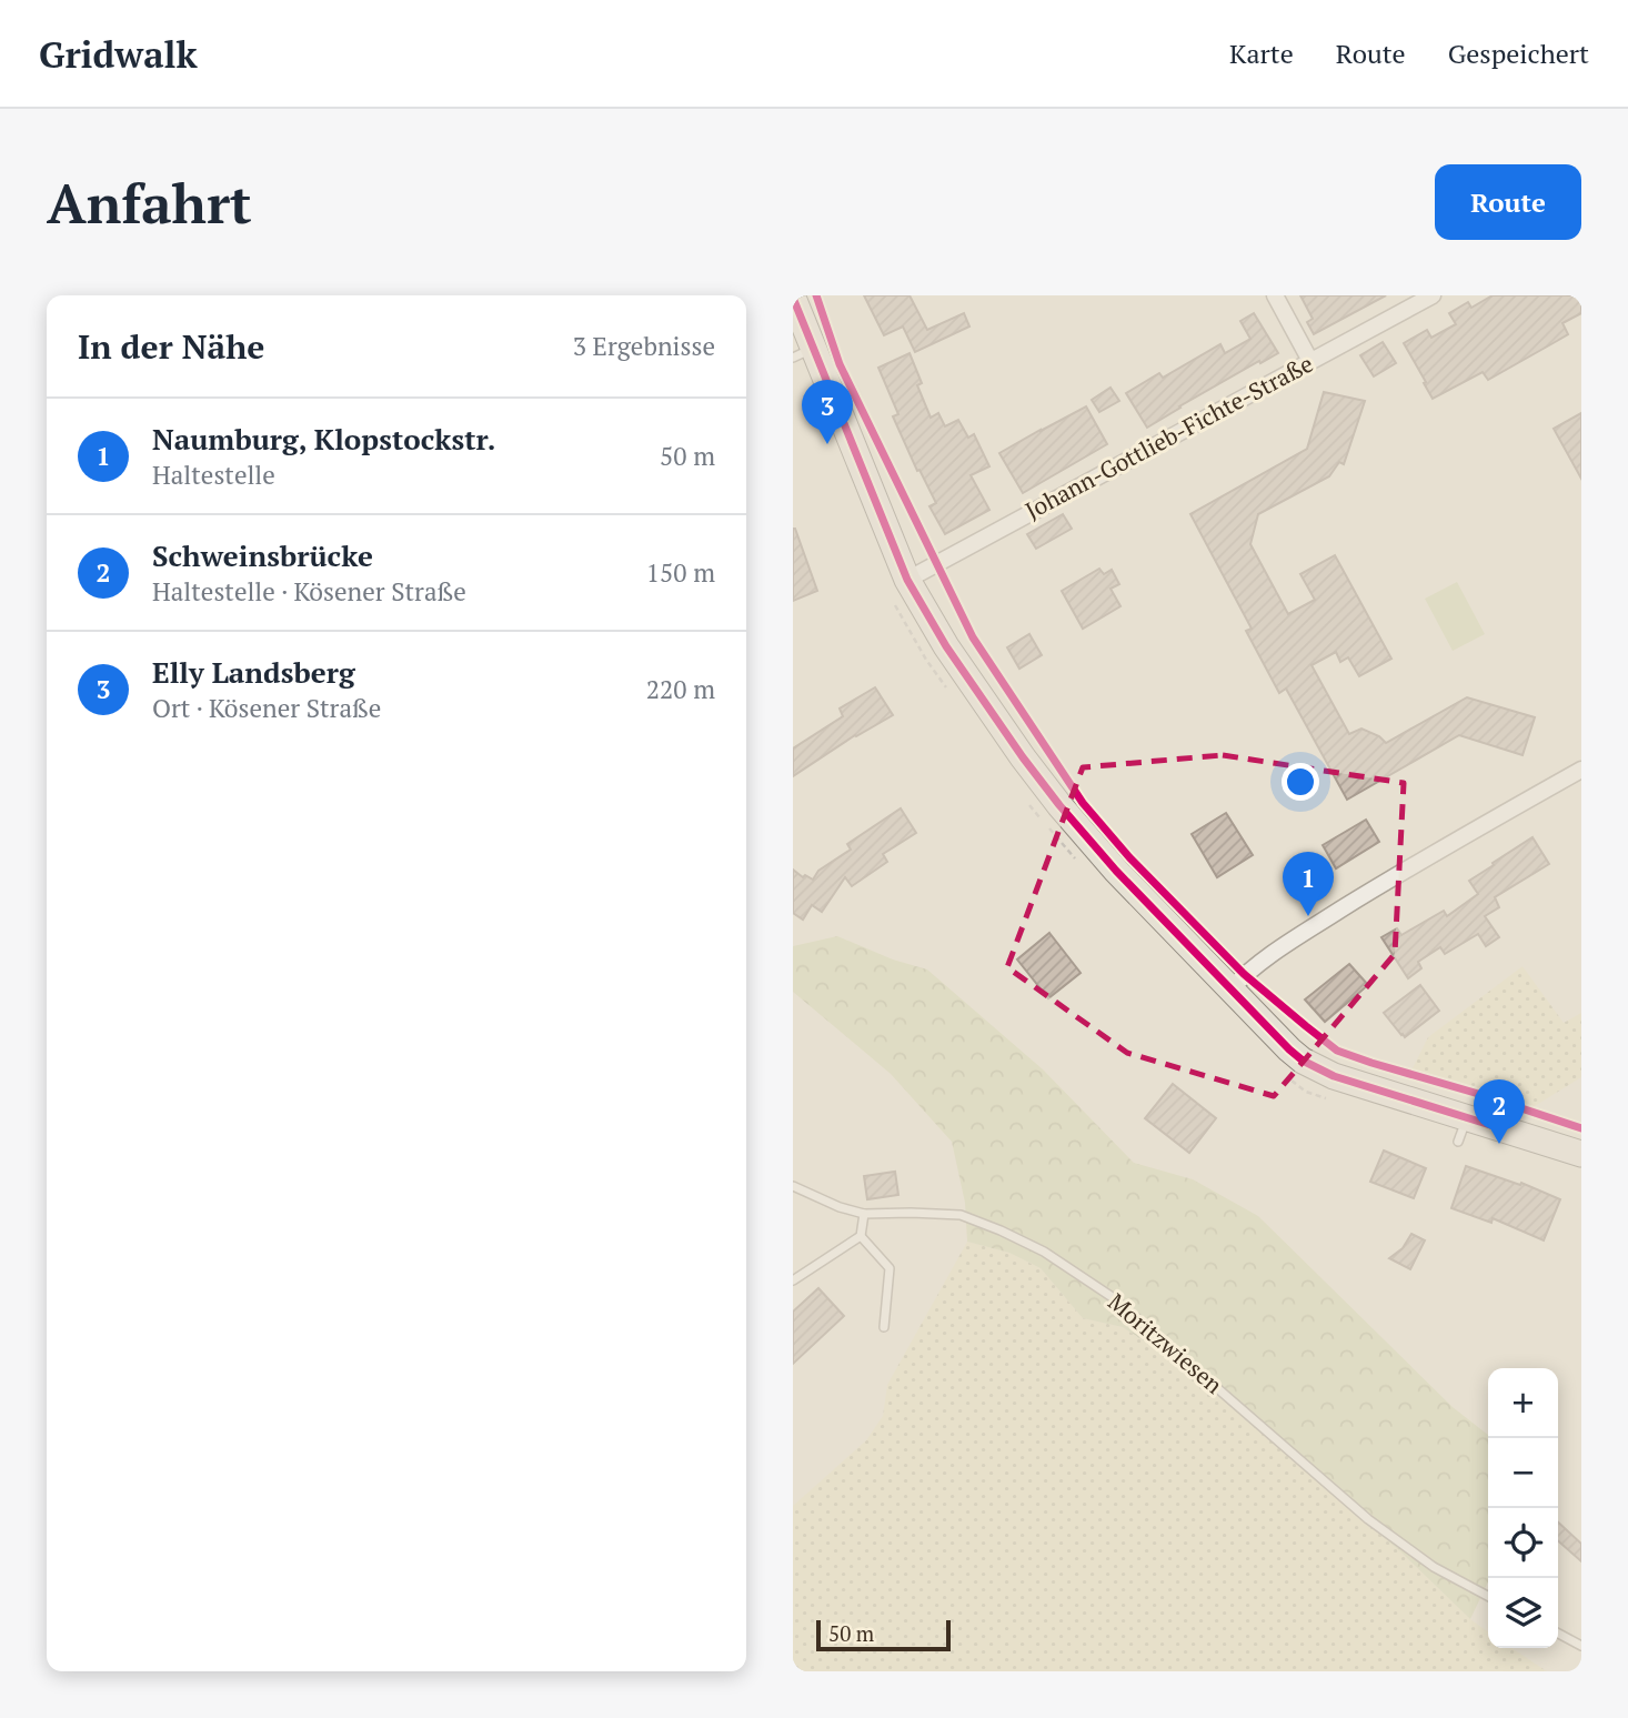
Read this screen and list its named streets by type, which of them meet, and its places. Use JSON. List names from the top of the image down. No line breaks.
{"streets":{"street":["Johann-Gottlieb-Fichte-Straße"],"lane":["Moritzwiesen"]},"scale_bar":"50 m","page":{"header":"Gridwalk","nav":["Karte","Route","Gespeichert"],"buttons":"Route","title":"Anfahrt","heading":["In der Nähe","3 Ergebnisse"],"pins":["3","1","2"],"list":[{"mark":"1","name":"Naumburg, Klopstockstr.","note":"Haltestelle","value":"50 m"},{"mark":"2","name":"Schweinsbrücke","note":"Haltestelle · Kösener Straße","value":"150 m"},{"mark":"3","name":"Elly Landsberg","note":"Ort · Kösener Straße","value":"220 m"}],"map_buttons":["+","−"],"scale":"50 m"}}
